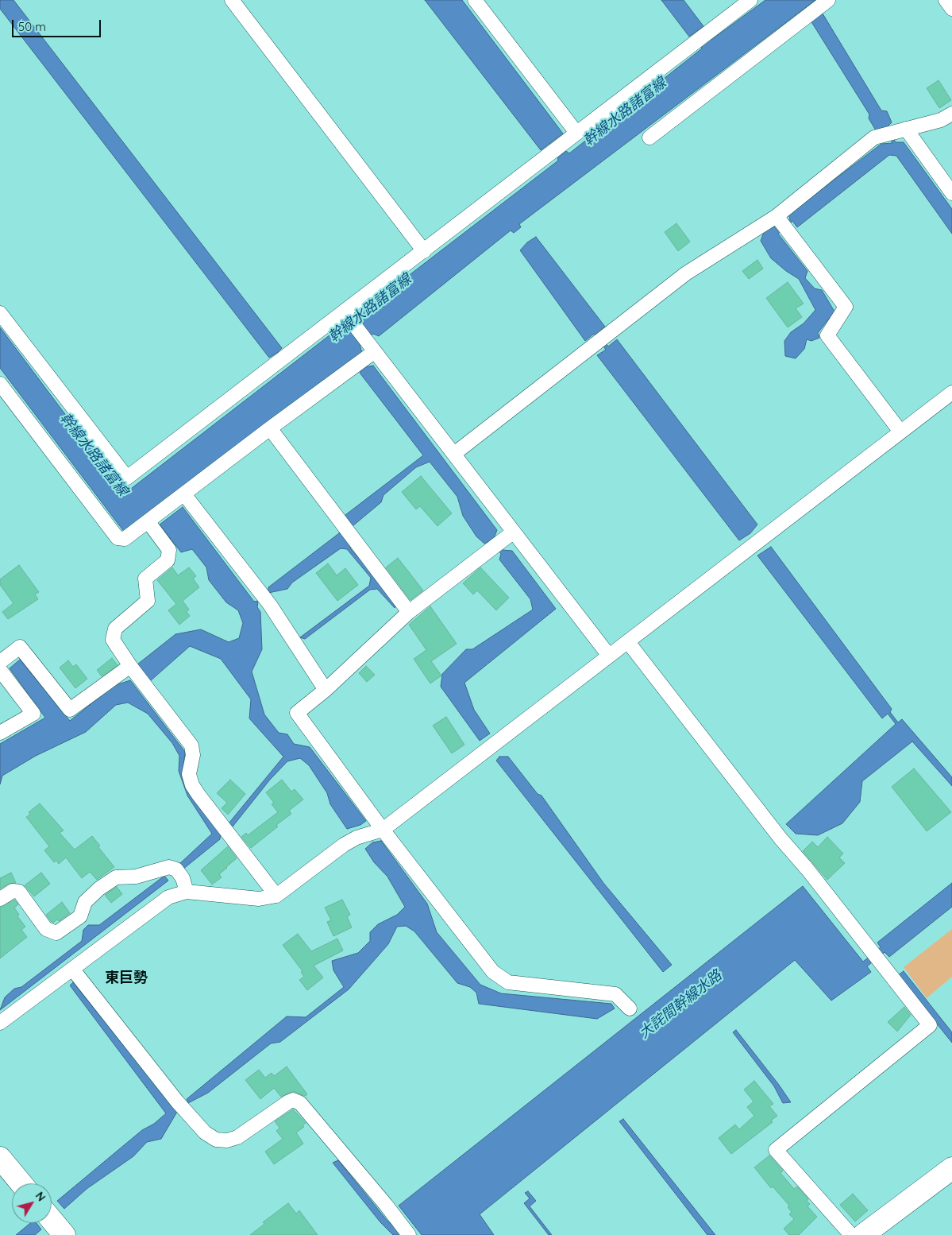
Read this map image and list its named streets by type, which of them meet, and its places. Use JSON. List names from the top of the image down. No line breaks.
{"districts":["東巨勢"],"water":["幹線水路諸富線","大詫間幹線水路"],"scale_bar":"50 m","north":"top right"}
